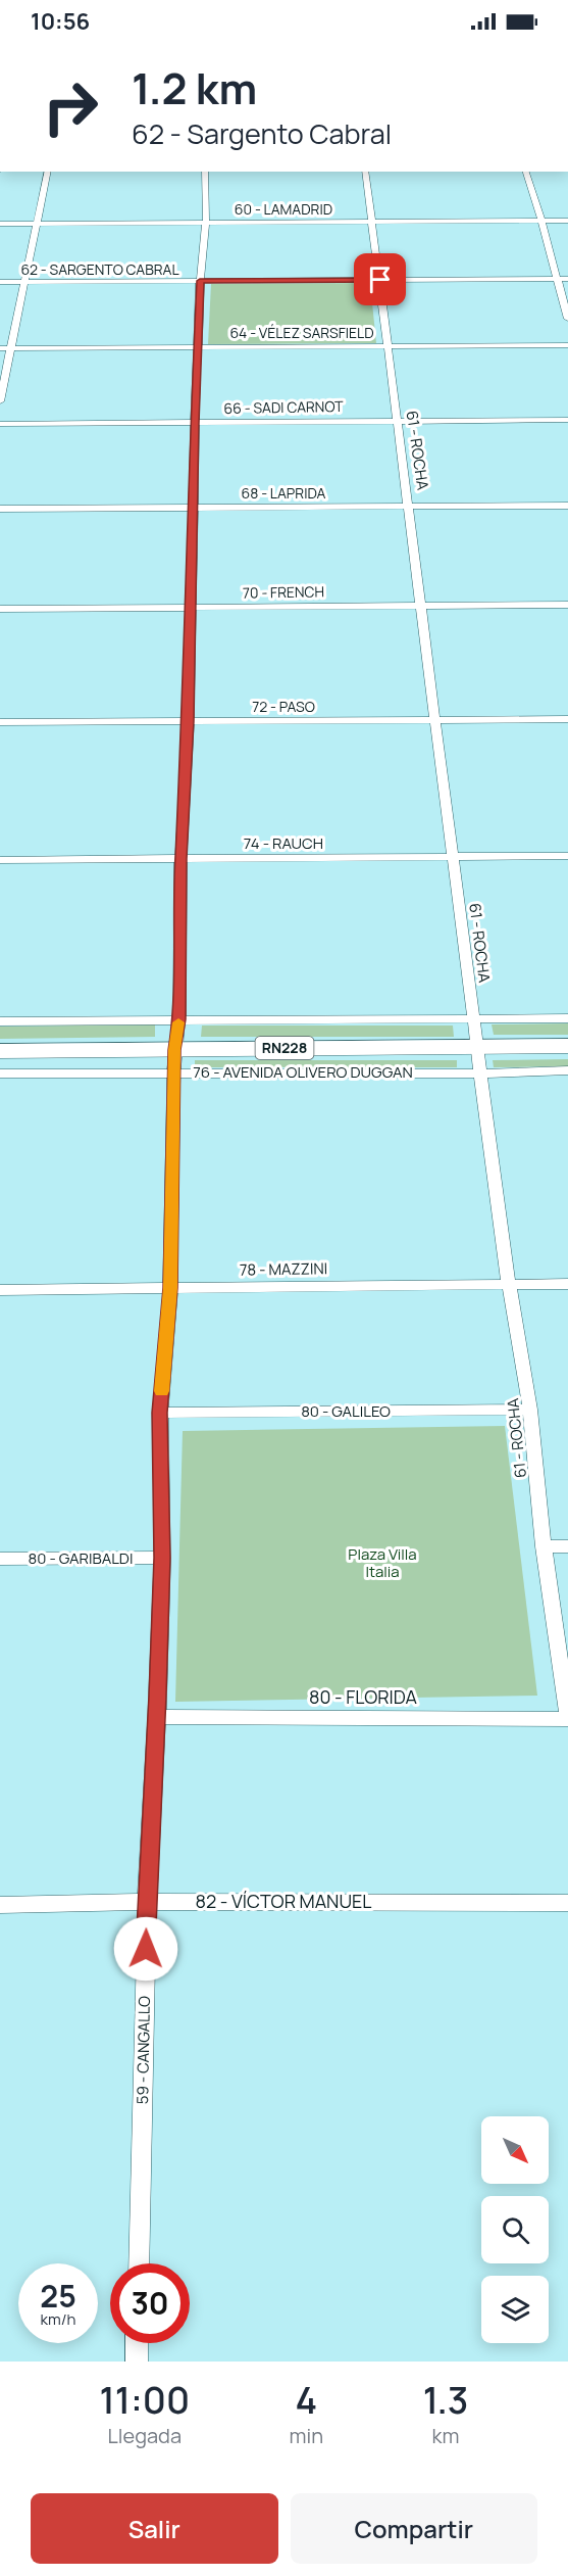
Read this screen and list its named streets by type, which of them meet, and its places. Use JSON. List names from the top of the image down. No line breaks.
{"streets":{"highway":["RN228","76 - AVENIDA OLIVERO DUGGAN"],"street":["60 - LAMADRID","62 - SARGENTO CABRAL","64 - VÉLEZ SARSFIELD","66 - SADI CARNOT","61 - ROCHA","68 - LAPRIDA","70 - FRENCH","72 - PASO","74 - RAUCH","78 - MAZZINI","80 - GALILEO","80 - GARIBALDI","80 - FLORIDA","82 - VÍCTOR MANUEL","59 - CANGALLO"]},"crossings":[["60 - LAMADRID","61 - ROCHA"],["60 - LAMADRID","59 - CANGALLO"],["62 - SARGENTO CABRAL","61 - ROCHA"],["62 - SARGENTO CABRAL","59 - CANGALLO"],["64 - VÉLEZ SARSFIELD","61 - ROCHA"],["64 - VÉLEZ SARSFIELD","59 - CANGALLO"],["66 - SADI CARNOT","61 - ROCHA"],["66 - SADI CARNOT","59 - CANGALLO"],["61 - ROCHA","68 - LAPRIDA"],["61 - ROCHA","70 - FRENCH"],["61 - ROCHA","72 - PASO"],["61 - ROCHA","74 - RAUCH"],["61 - ROCHA","76 - AVENIDA OLIVERO DUGGAN"],["61 - ROCHA","78 - MAZZINI"],["61 - ROCHA","80 - GALILEO"],["61 - ROCHA","80 - FLORIDA"],["68 - LAPRIDA","59 - CANGALLO"],["70 - FRENCH","59 - CANGALLO"],["72 - PASO","59 - CANGALLO"],["74 - RAUCH","59 - CANGALLO"],["76 - AVENIDA OLIVERO DUGGAN","59 - CANGALLO"],["78 - MAZZINI","59 - CANGALLO"],["80 - GALILEO","59 - CANGALLO"],["80 - GARIBALDI","59 - CANGALLO"],["80 - FLORIDA","59 - CANGALLO"],["82 - VÍCTOR MANUEL","59 - CANGALLO"]],"parks":["Plaza Villa Italia"],"north":"bottom right","page":{"status":"10:56","turn":["1.2 km","62 - Sargento Cabral"],"speed":"25 km/h","limit":"30","eta":["11:00","Llegada","4","min","1.3","km"],"buttons":["Salir","Compartir"]}}
